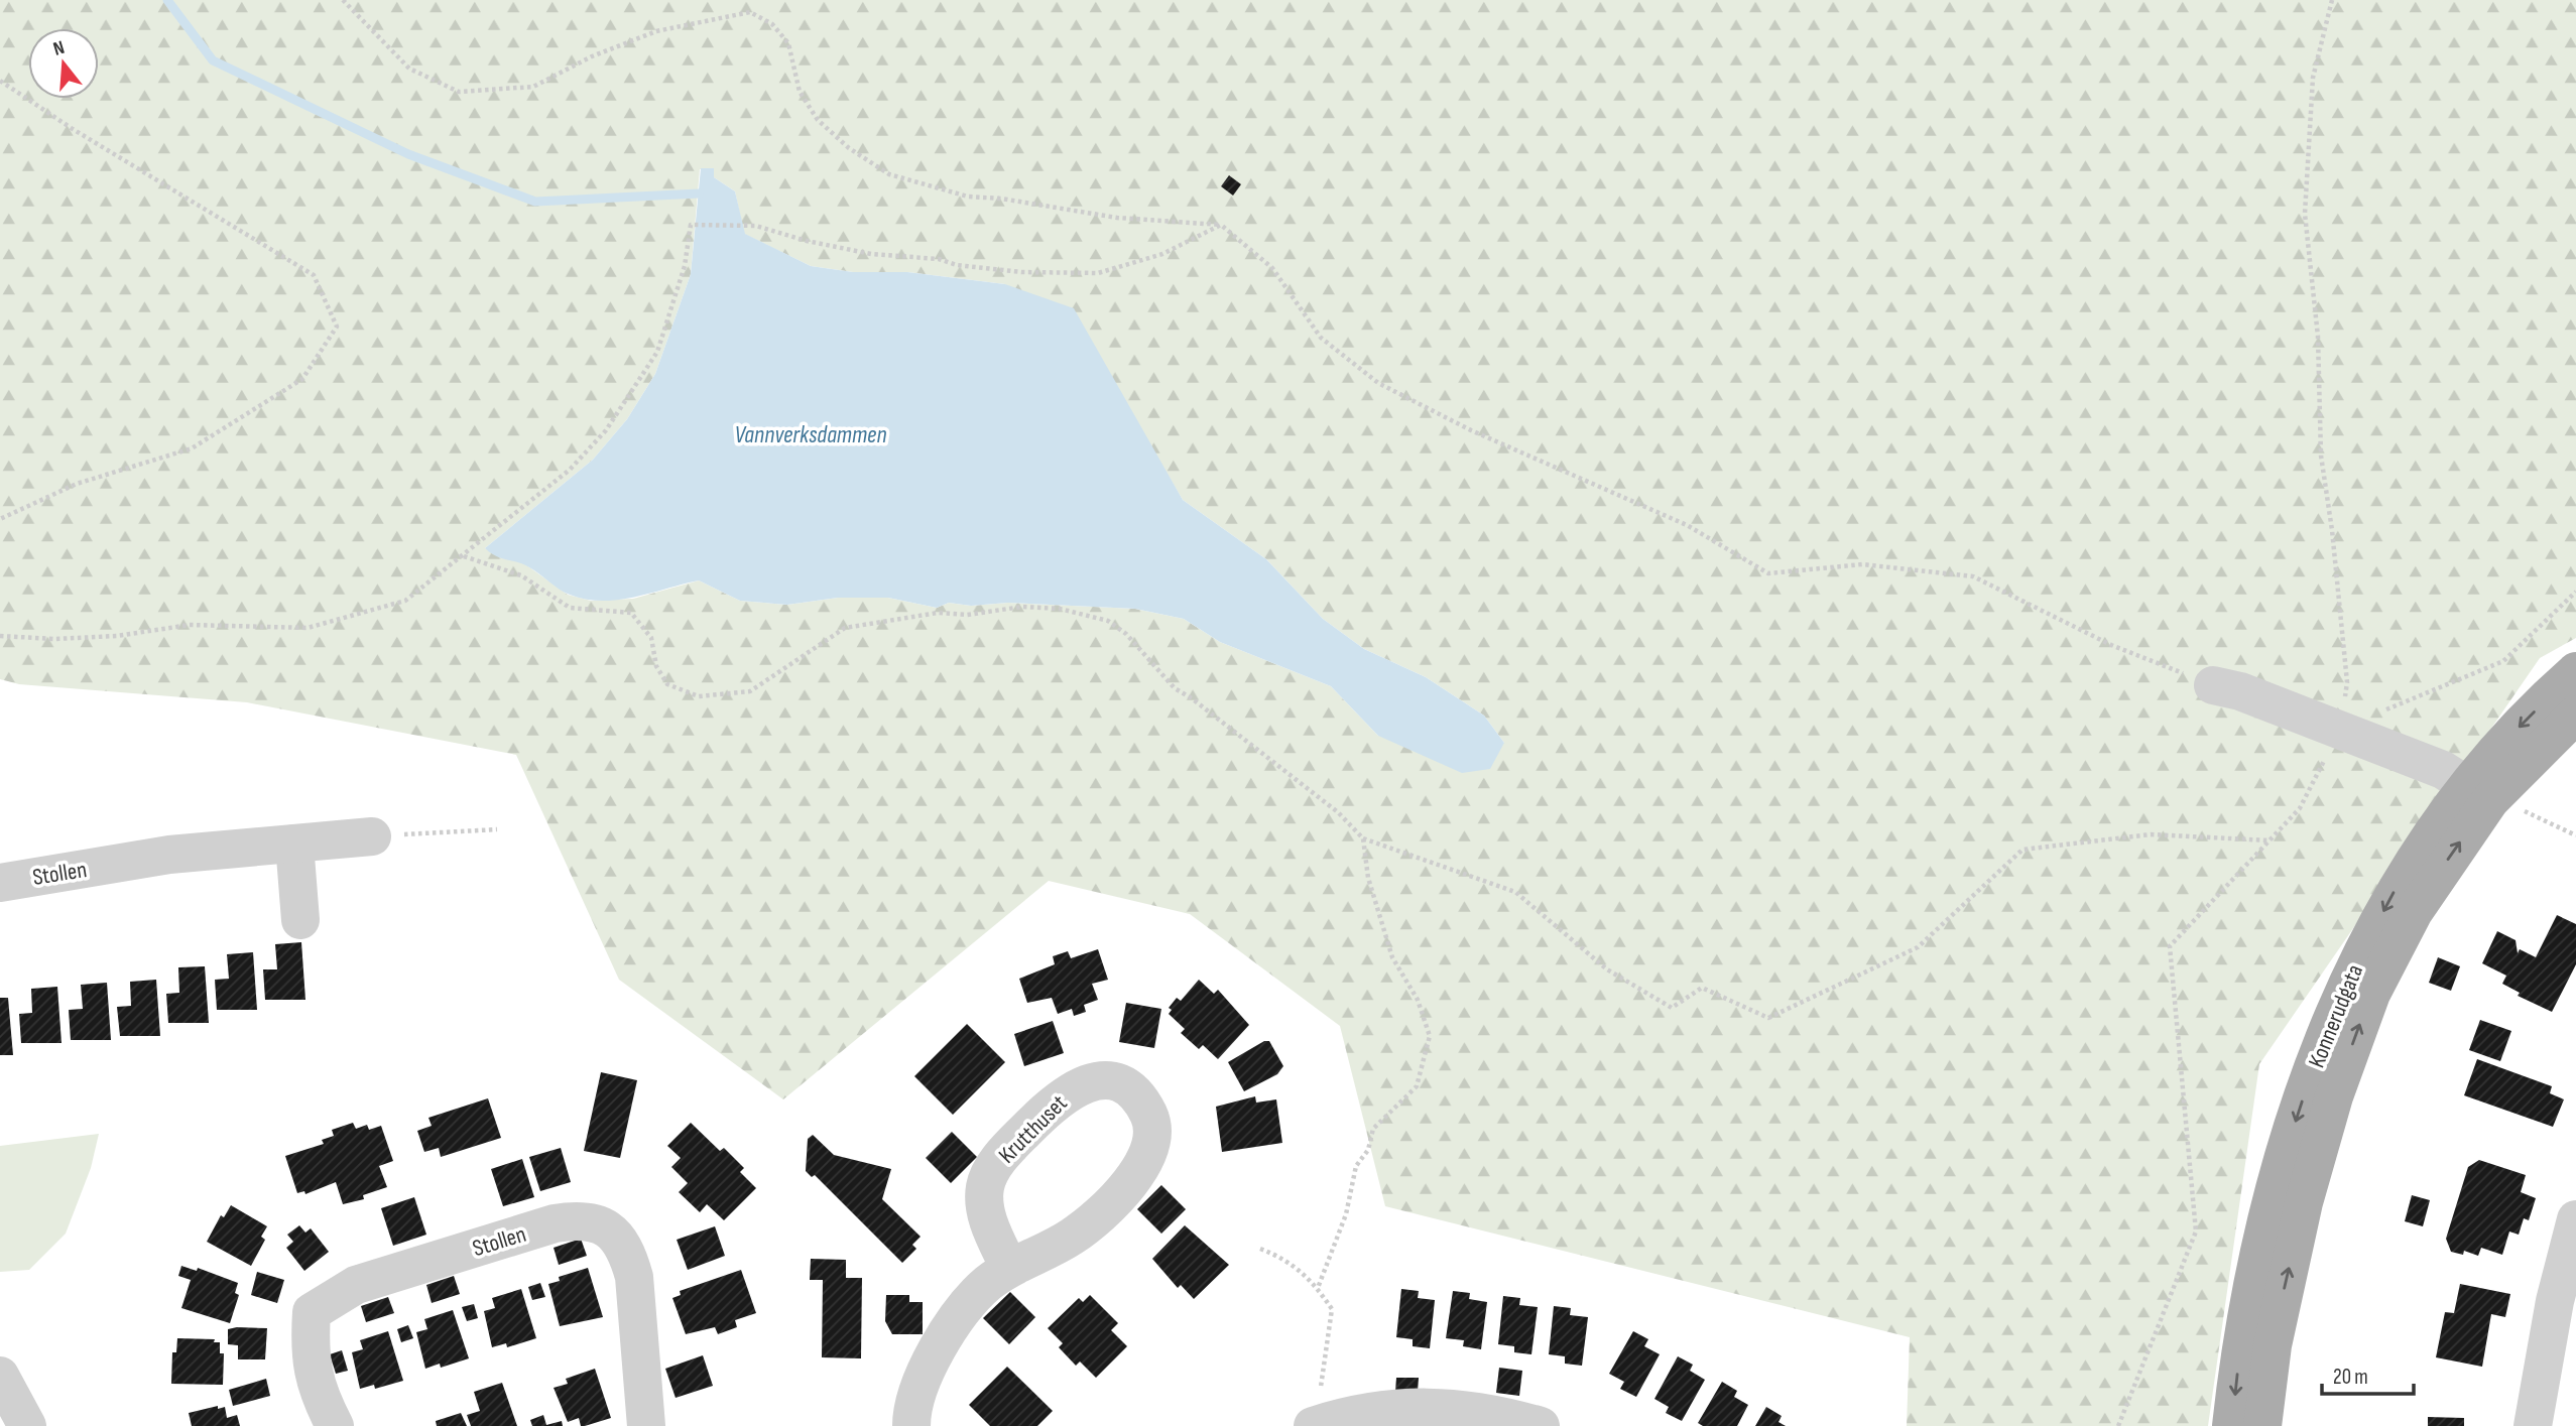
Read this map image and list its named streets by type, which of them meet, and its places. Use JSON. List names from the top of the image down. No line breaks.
{"streets":{"main road":["Konnerudgata"],"street":["Stollen","Krutthuset"]},"water":["Vannverksdammen"],"scale_bar":"20 m","north":"top"}
